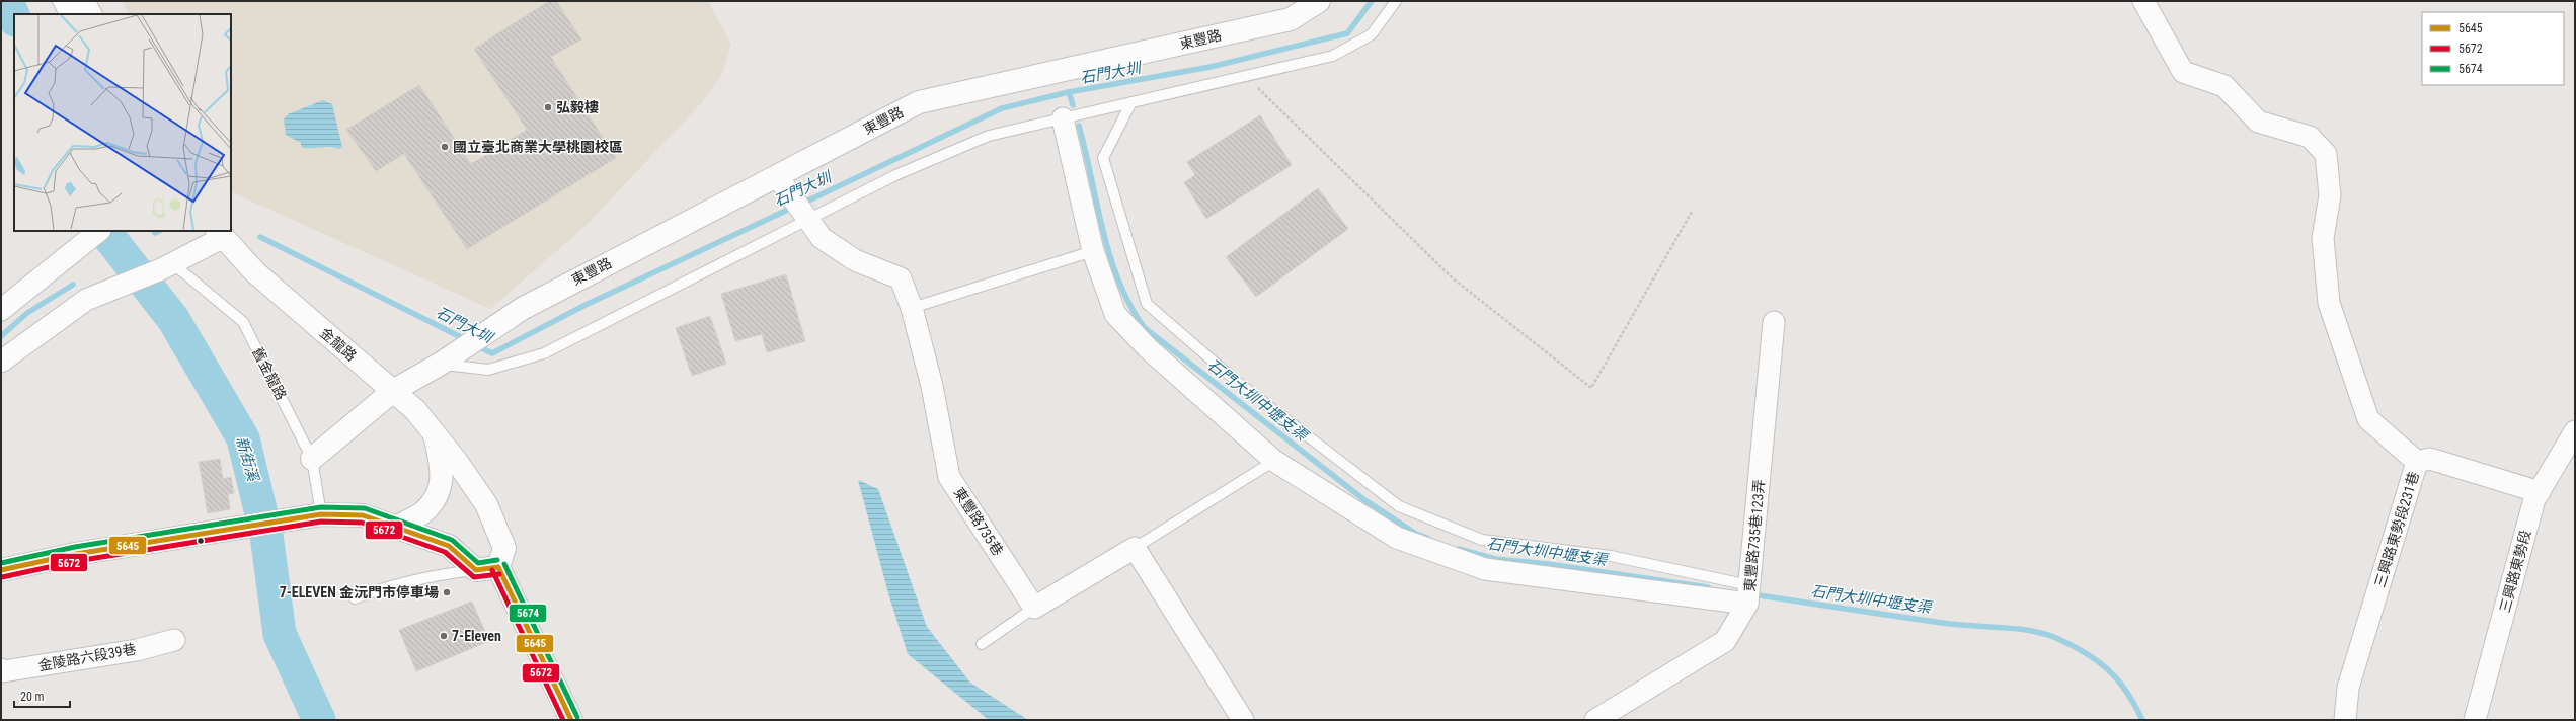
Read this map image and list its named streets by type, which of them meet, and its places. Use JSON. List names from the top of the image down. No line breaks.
{"streets":{"street":["東豐路","金龍路","東豐路735巷","三興路東勢段231巷","東豐路735巷123弄","三興路東勢段","金陵路六段39巷"],"lane":["舊金龍路"]},"crossings":[["東豐路","東豐路735巷"],["金龍路","舊金龍路"],["三興路東勢段231巷","三興路東勢段"]],"water":["石門大圳","石門大圳中壢支渠","新街溪"],"places":["弘毅樓","國立臺北商業大學桃園校區","7-ELEVEN 金沅門市停車場","7-Eleven"],"lines":["transit line 5674","transit line 5645","transit line 5672"],"legend":["5645","5672","5674"],"scale_bar":"20 m"}
